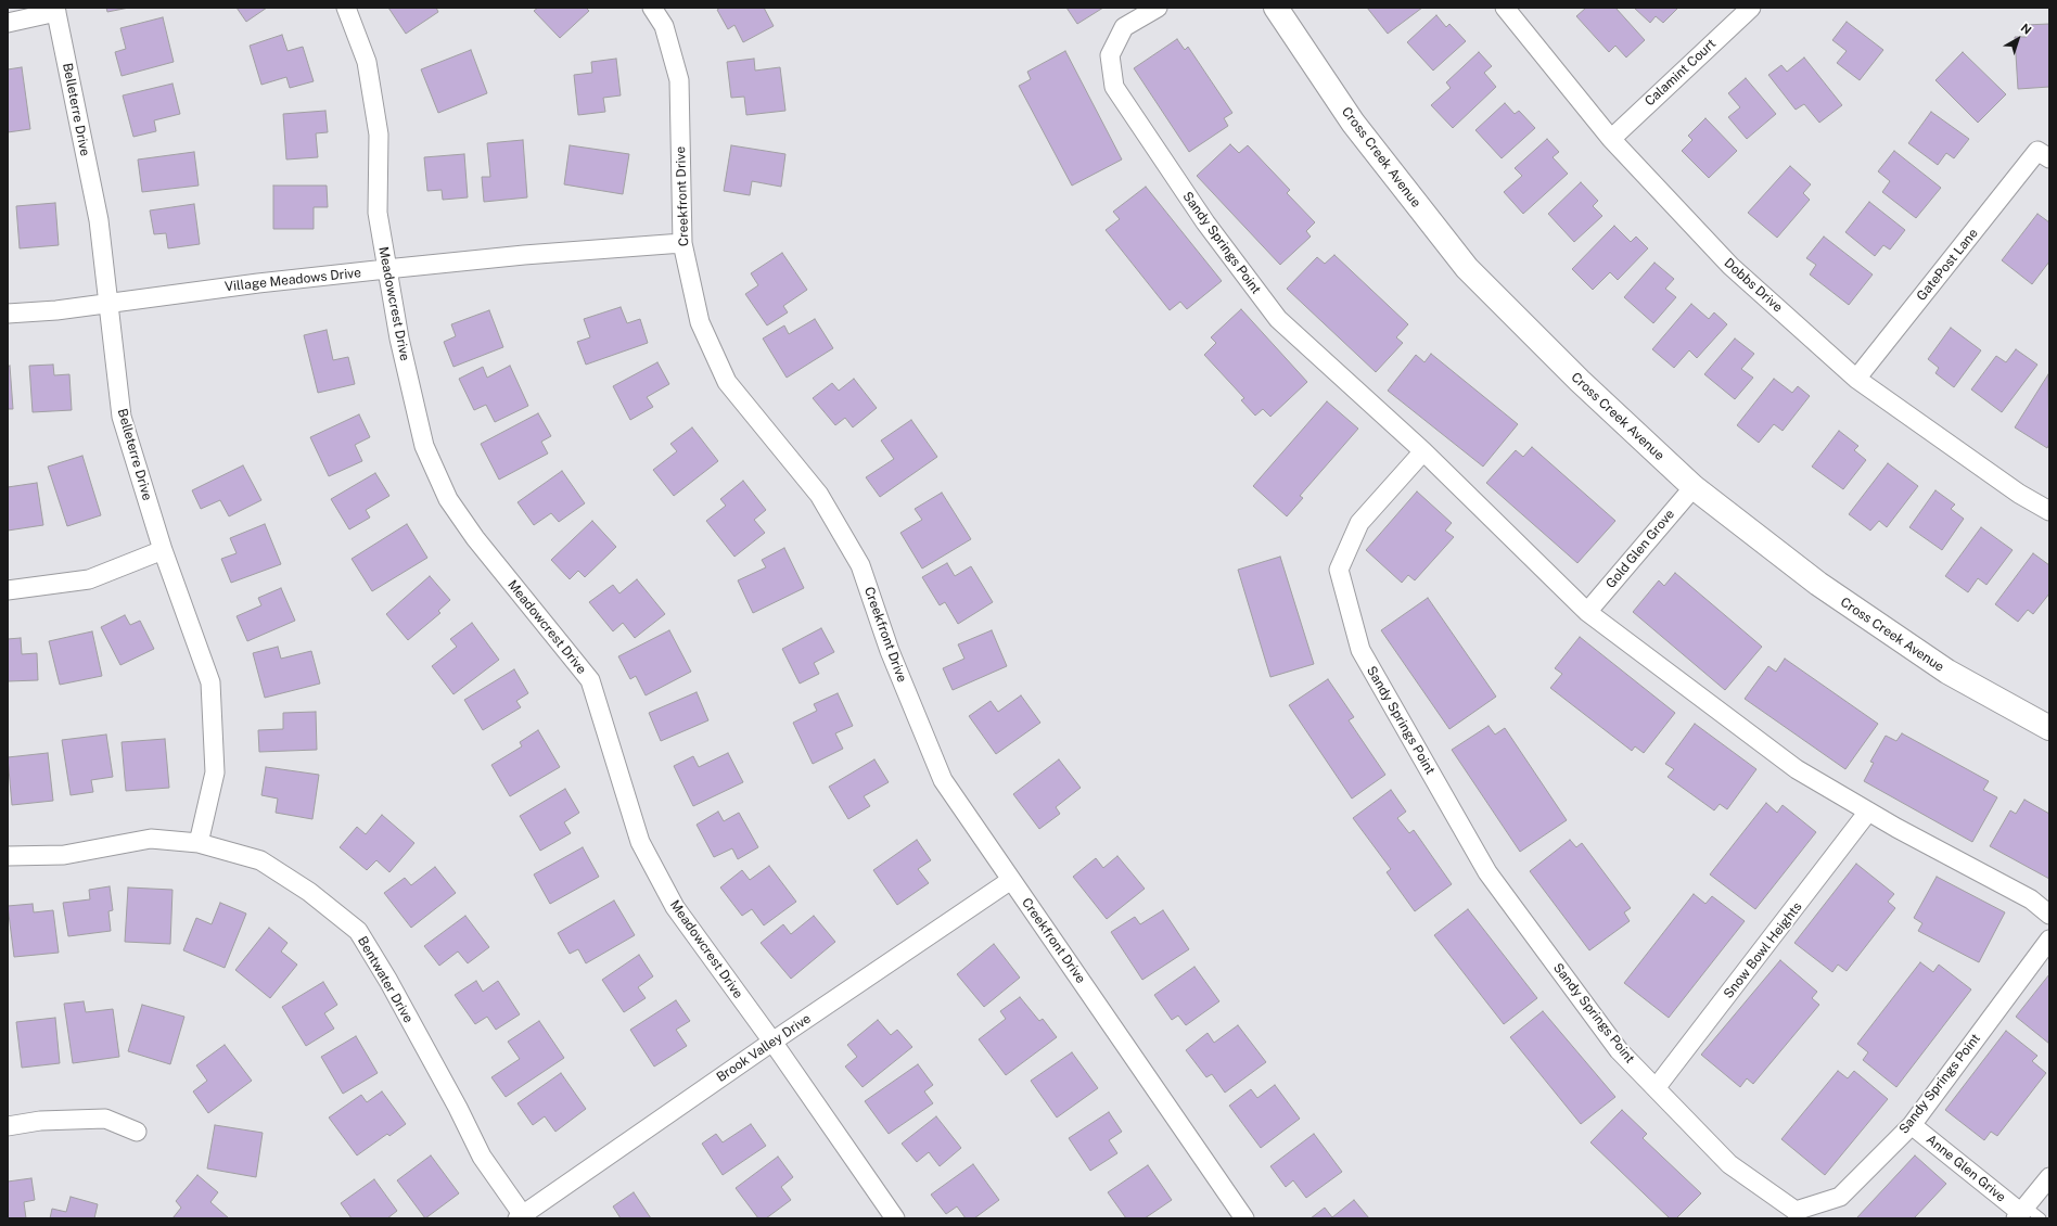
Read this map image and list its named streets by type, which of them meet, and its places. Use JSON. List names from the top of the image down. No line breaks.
{"streets":{"street":["Calamint Court","Belleterre Drive","Cross Creek Avenue","Creekfront Drive","Sandy Springs Point","GatePost Lane","Village Meadows Drive","Dobbs Drive","Meadowcrest Drive","Gold Glen Grove","Snow Bowl Heights","Bentwater Drive","Brook Valley Drive","Anne Glen Grive"]},"crossings":[["Calamint Court","Dobbs Drive"],["Belleterre Drive","Village Meadows Drive"],["Belleterre Drive","Bentwater Drive"],["Cross Creek Avenue","Gold Glen Grove"],["Creekfront Drive","Village Meadows Drive"],["Creekfront Drive","Brook Valley Drive"],["Sandy Springs Point","Gold Glen Grove"],["Sandy Springs Point","Snow Bowl Heights"],["Sandy Springs Point","Anne Glen Grive"],["GatePost Lane","Dobbs Drive"],["Village Meadows Drive","Meadowcrest Drive"],["Meadowcrest Drive","Brook Valley Drive"],["Bentwater Drive","Brook Valley Drive"]],"north":"top right"}
